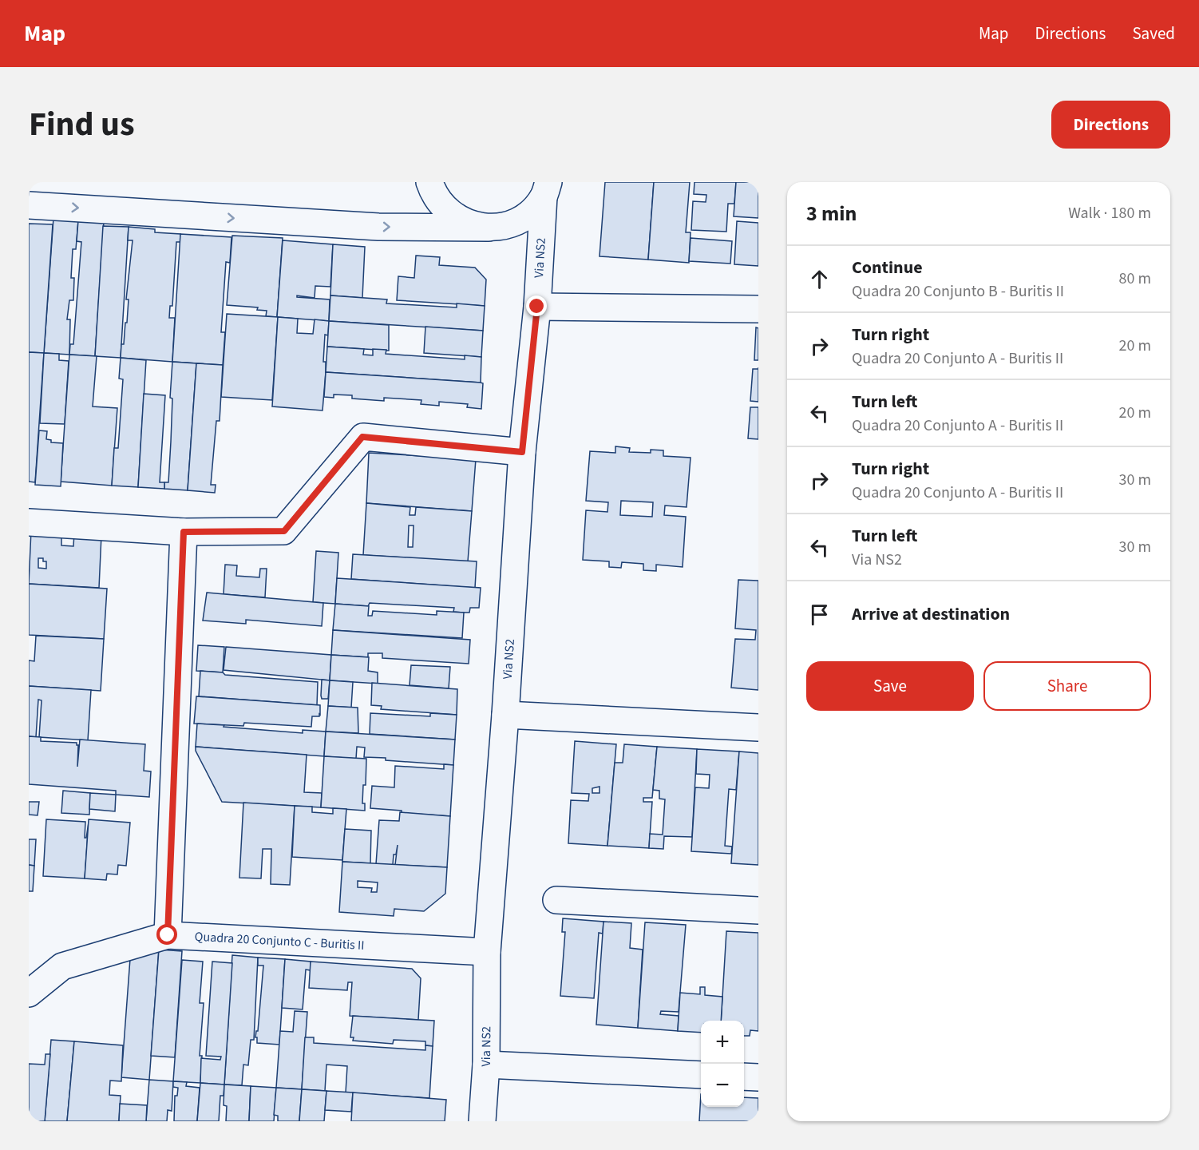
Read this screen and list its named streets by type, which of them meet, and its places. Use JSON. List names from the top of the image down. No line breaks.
{"streets":{"street":["Via NS2","Quadra 20 Conjunto C - Buritis II"]},"crossings":[["Via NS2","Quadra 20 Conjunto C - Buritis II"]],"page":{"header":"Map","nav":["Map","Directions","Saved"],"title":"Find us","buttons":["Directions",["Save","Share"]],"heading":["3 min","Walk · 180 m"],"list":[["Continue","Quadra 20 Conjunto B - Buritis II","80 m"],["Turn right","Quadra 20 Conjunto A - Buritis II","20 m"],["Turn left","Quadra 20 Conjunto A - Buritis II","20 m"],["Turn right","Quadra 20 Conjunto A - Buritis II","30 m"],["Turn left","Via NS2","30 m"],"Arrive at destination"],"map_buttons":["+","−"]}}
